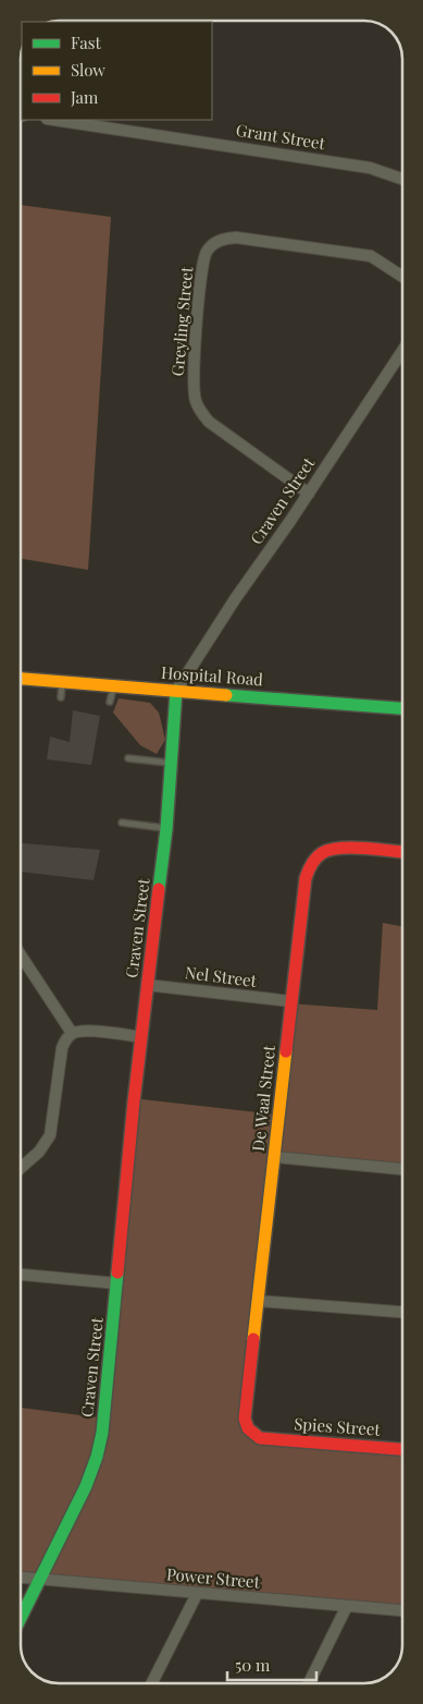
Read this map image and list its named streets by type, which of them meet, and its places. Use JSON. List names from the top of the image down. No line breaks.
{"streets":{"main road":["Craven Street","Hospital Road","De Waal Street","Spies Street"],"street":["Grant Street","Greyling Street","Nel Street","Power Street"]},"crossings":[["Greyling Street","Craven Street"],["Craven Street","Hospital Road"],["Craven Street","Nel Street"],["Craven Street","Power Street"],["Nel Street","De Waal Street"],["De Waal Street","Spies Street"]],"legend":["Fast","Slow","Jam"],"scale_bar":"50 m"}
